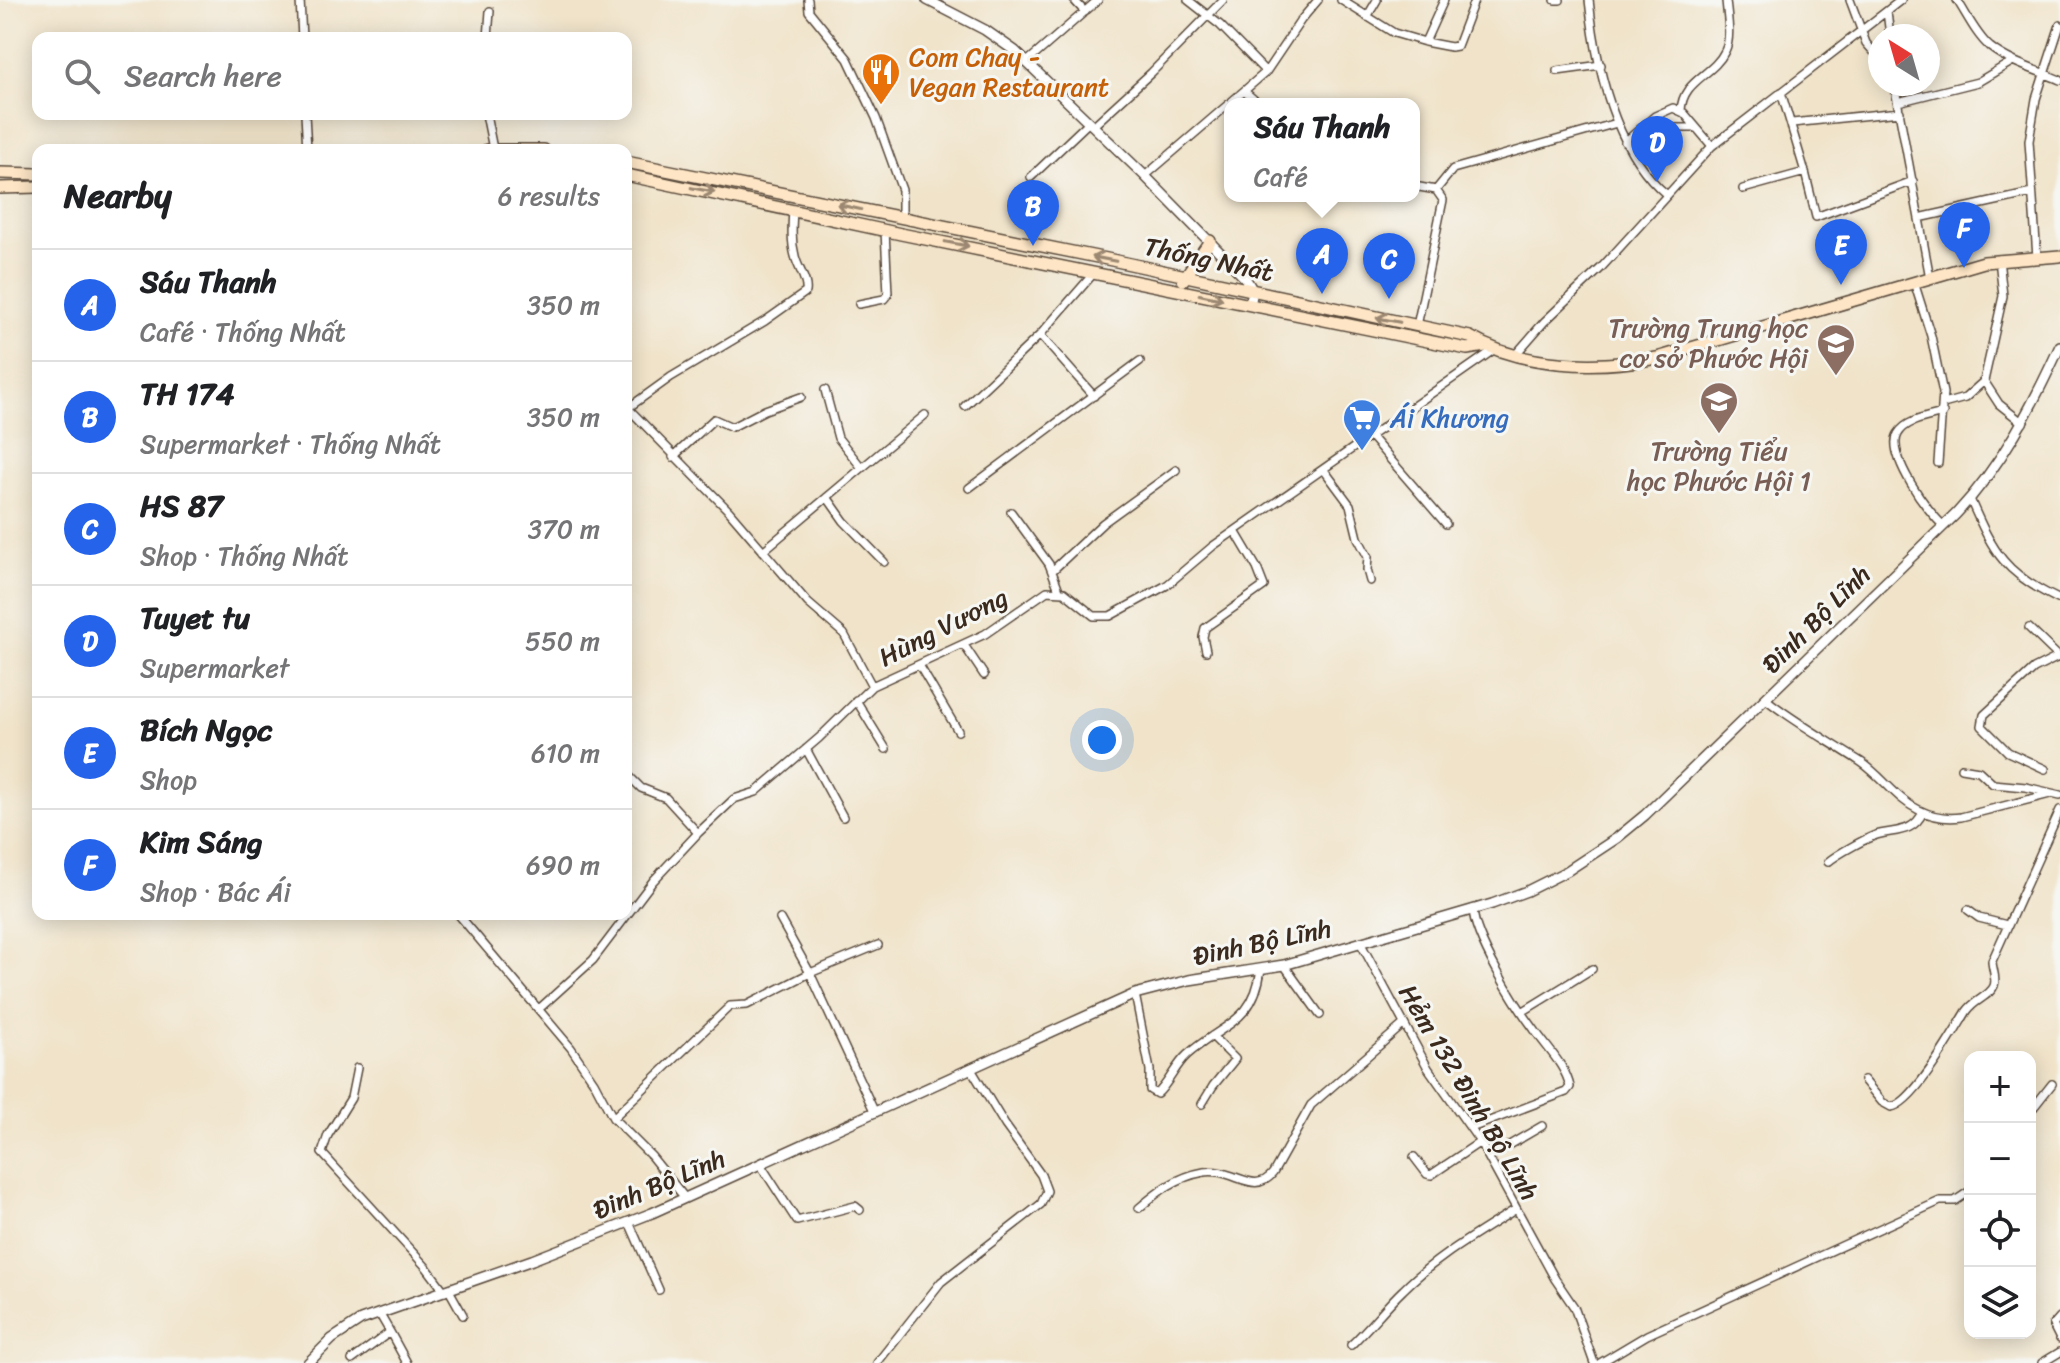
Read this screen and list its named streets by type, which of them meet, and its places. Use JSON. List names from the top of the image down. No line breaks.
{"streets":{"main road":["Thống Nhất"],"street":["Đinh Bộ Lĩnh","Hùng Vương","Hẻm 132 Đinh Bộ Lĩnh"]},"crossings":[["Đinh Bộ Lĩnh","Hẻm 132 Đinh Bộ Lĩnh"]],"places":{"restaurant":["Com Chay - Vegan Restaurant"],"school or university":["Trường Trung học cơ sở Phước Hội","Trường Tiểu học Phước Hội 1"],"supermarket":["Ái Khương"]},"north":"top left","page":{"search":"Search here","popup":["Sáu Thanh","Café"],"pins":["D","B","F","E","A","C"],"heading":["Nearby","6 results"],"list":[{"mark":"A","name":"Sáu Thanh","note":"Café · Thống Nhất","value":"350 m"},{"mark":"B","name":"TH 174","note":"Supermarket · Thống Nhất","value":"350 m"},{"mark":"C","name":"HS 87","note":"Shop · Thống Nhất","value":"370 m"},{"mark":"D","name":"Tuyet tu","note":"Supermarket","value":"550 m"},{"mark":"E","name":"Bích Ngọc","note":"Shop","value":"610 m"},{"mark":"F","name":"Kim Sáng","note":"Shop · Bác Ái","value":"690 m"}],"map_buttons":["+","−"]}}
